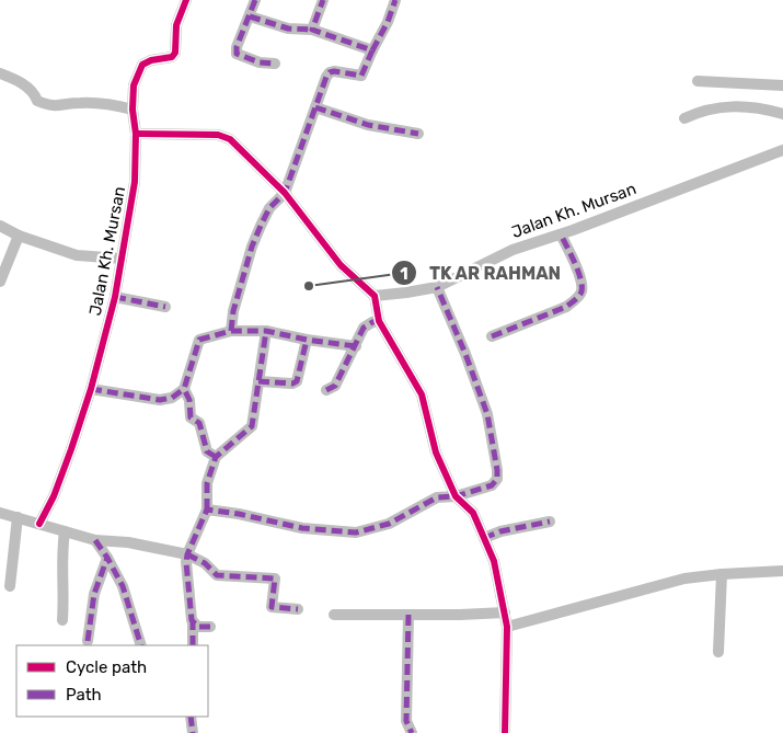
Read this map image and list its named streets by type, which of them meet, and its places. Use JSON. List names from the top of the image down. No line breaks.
{"streets":{"street":["Jalan Kh. Mursan"]},"places":["TK AR RAHMAN"],"legend":["Cycle path","Path"]}
